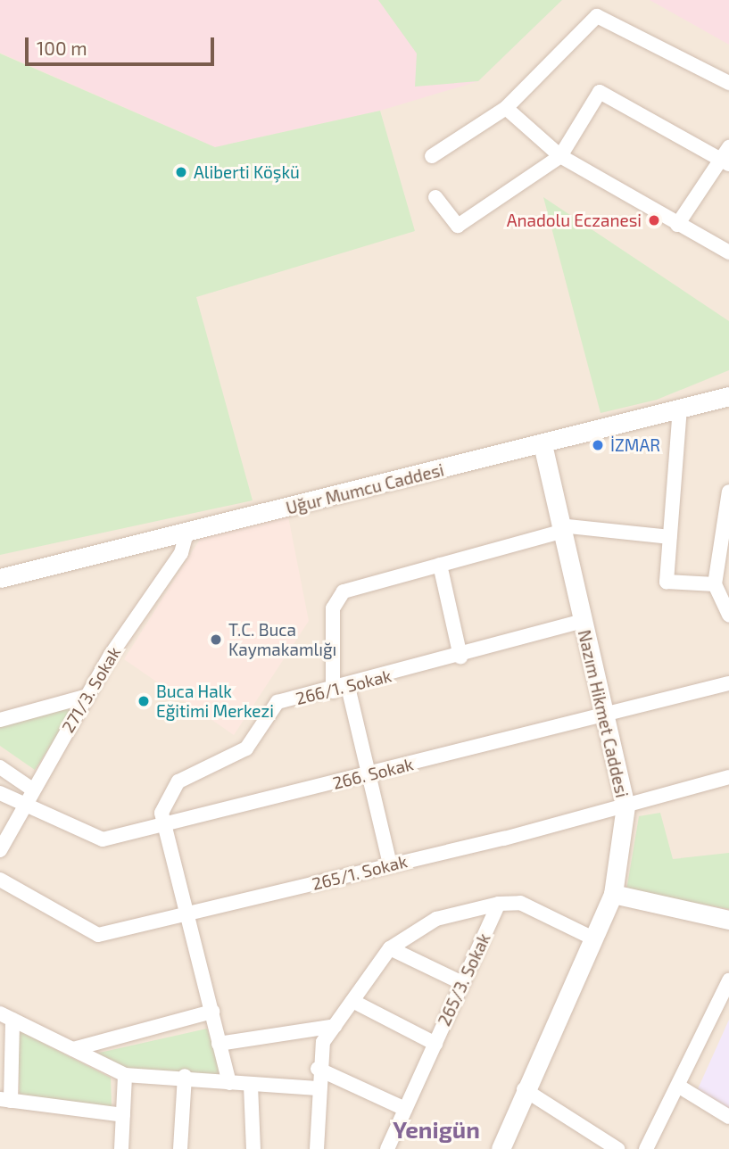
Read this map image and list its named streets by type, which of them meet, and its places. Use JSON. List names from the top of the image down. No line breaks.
{"streets":{"main road":["Uğur Mumcu Caddesi","Nazım Hikmet Caddesi"],"street":["266/1. Sokak","271/3. Sokak","266. Sokak","265/1. Sokak","265/3. Sokak"]},"crossings":[["Uğur Mumcu Caddesi","271/3. Sokak"],["Uğur Mumcu Caddesi","Nazım Hikmet Caddesi"],["266/1. Sokak","Nazım Hikmet Caddesi"],["266/1. Sokak","266. Sokak"],["271/3. Sokak","266. Sokak"],["Nazım Hikmet Caddesi","266. Sokak"],["Nazım Hikmet Caddesi","265/1. Sokak"]],"districts":["Yenigün"],"places":["Aliberti Köşkü","Anadolu Eczanesi","İZMAR","T.C. Buca Kaymakamlığı","Buca Halk Eğitimi Merkezi"],"scale_bar":"100 m"}
